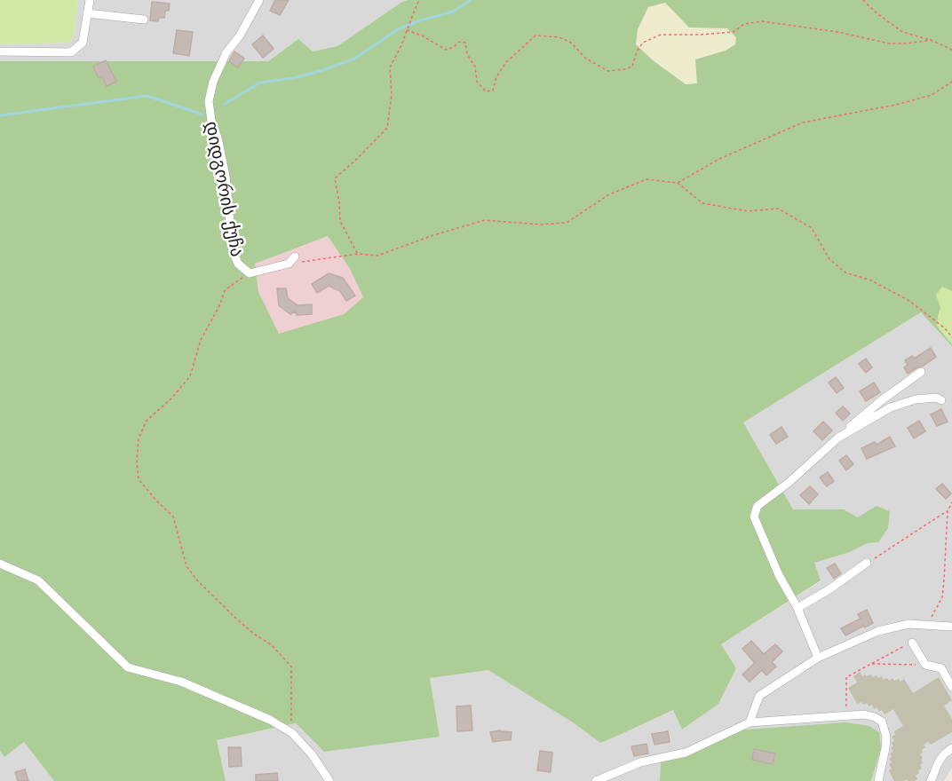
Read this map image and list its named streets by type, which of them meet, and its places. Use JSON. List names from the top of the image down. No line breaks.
{"streets":{"street":["დიდგორის ქუჩა"]}}
